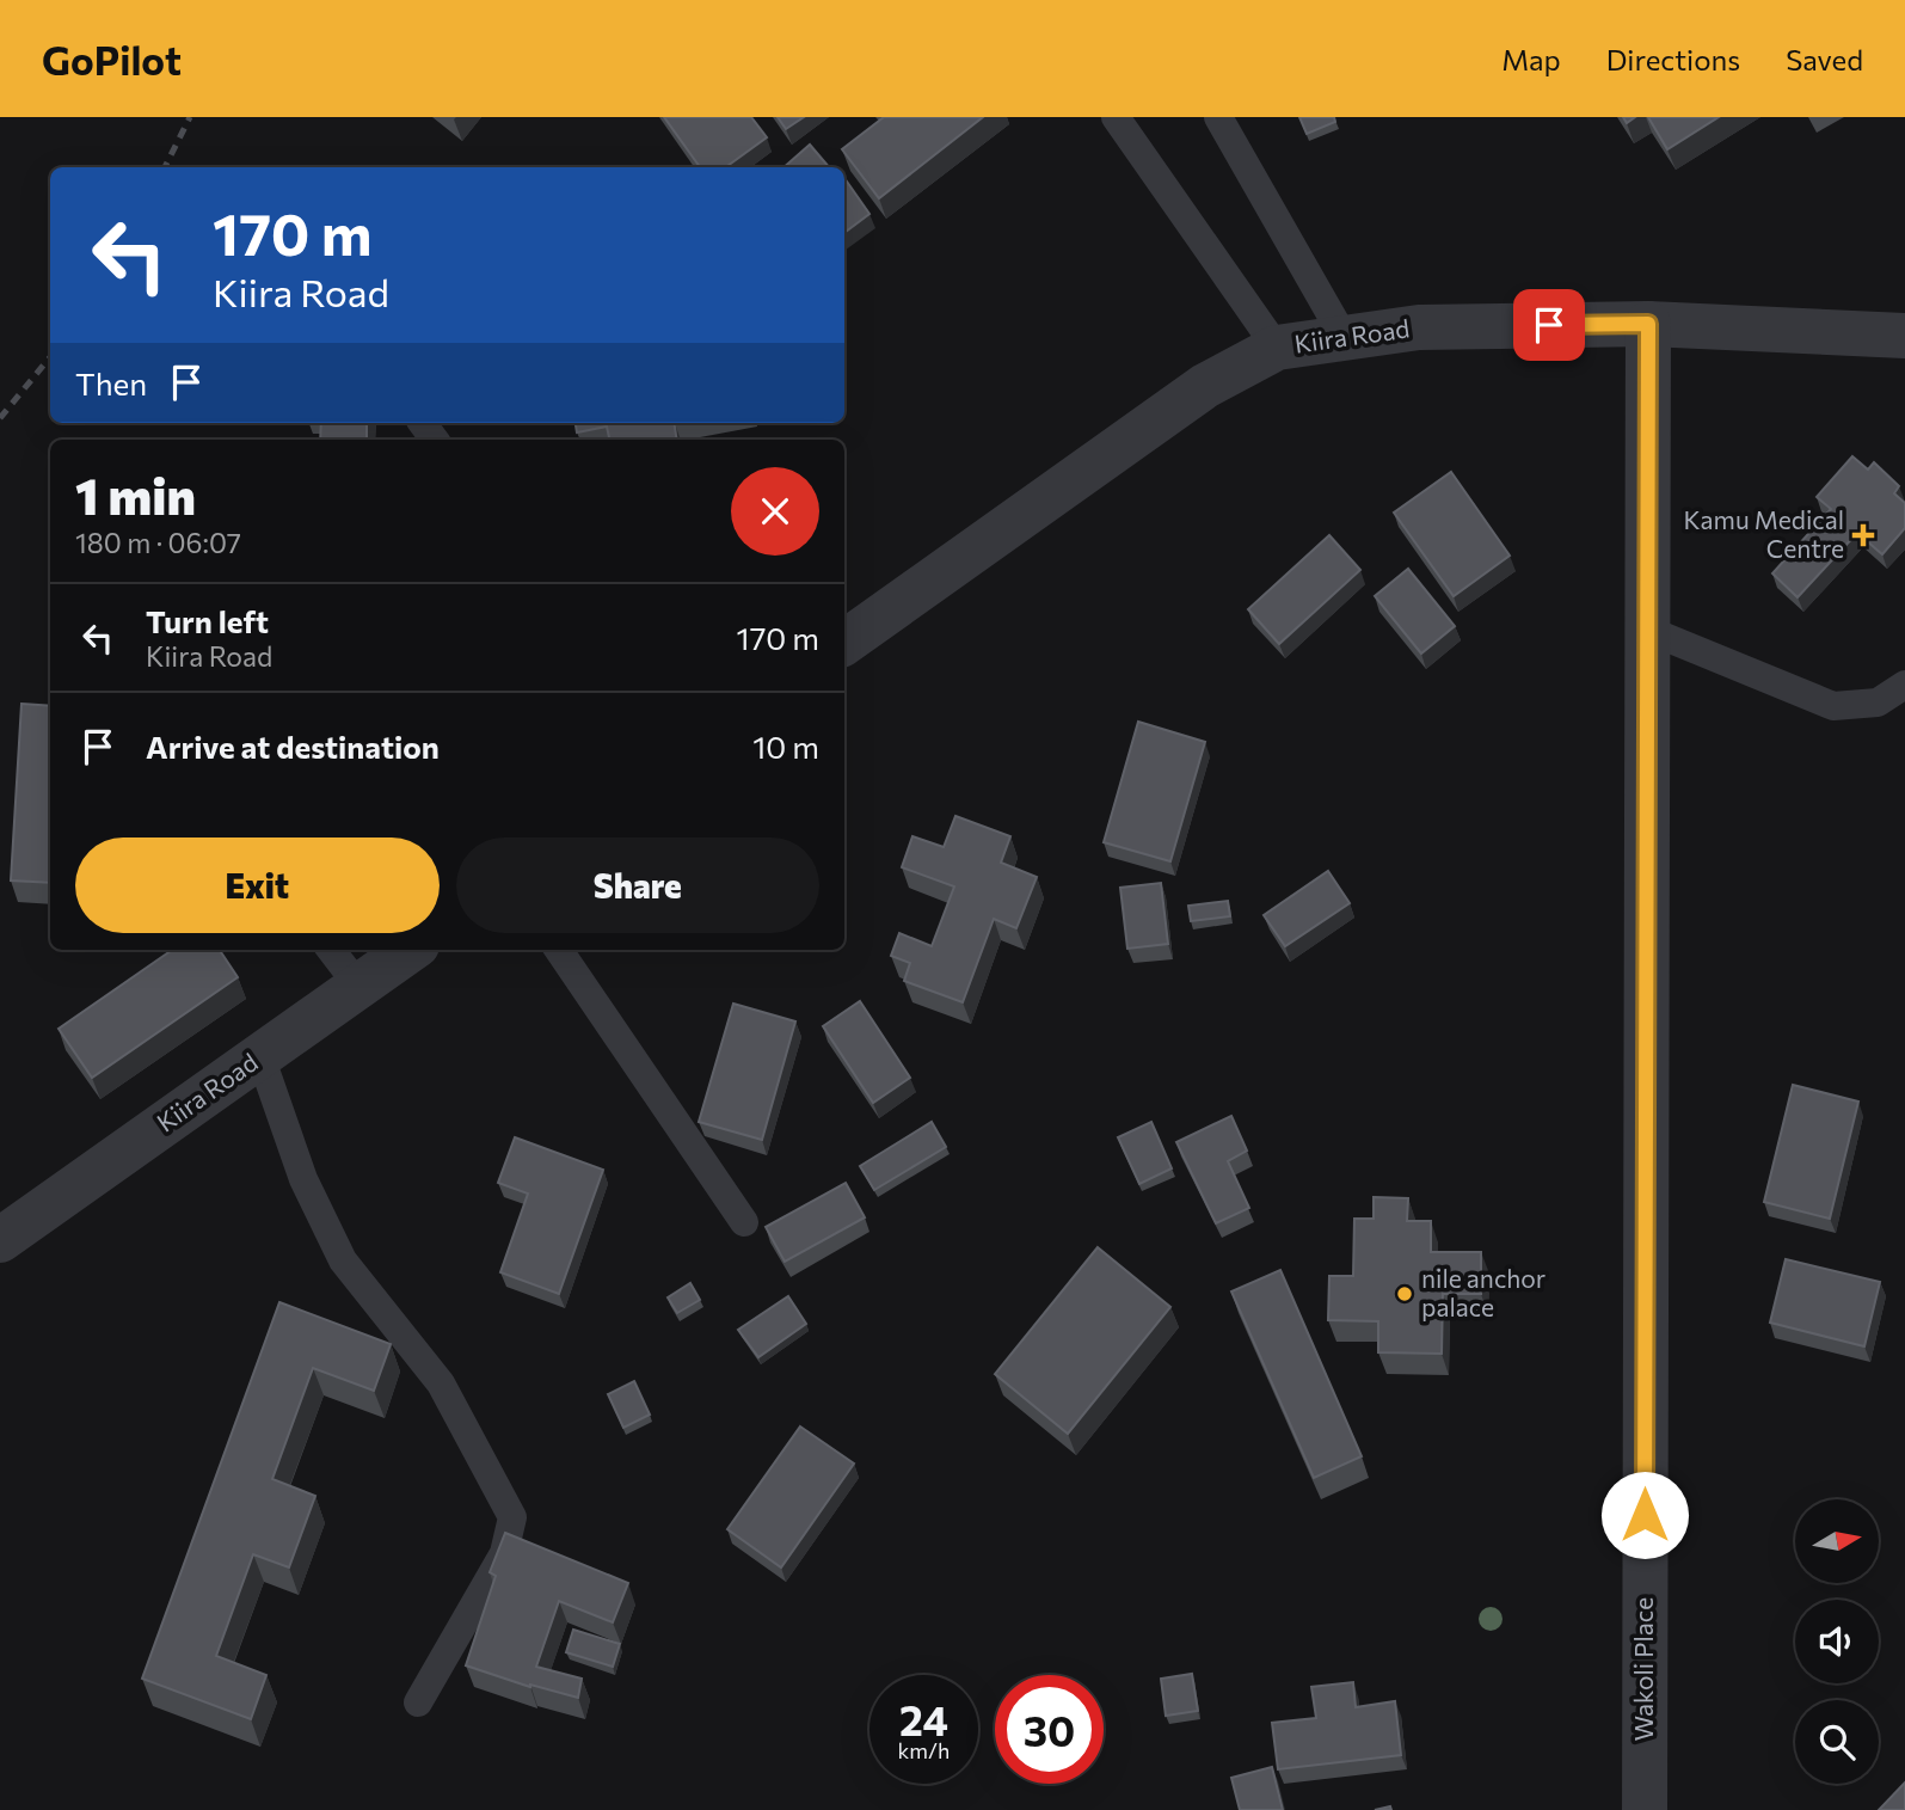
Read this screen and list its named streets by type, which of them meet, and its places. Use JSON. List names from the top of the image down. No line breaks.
{"streets":{"street":["Kiira Road","Wakoli Place"]},"crossings":[["Kiira Road","Wakoli Place"]],"places":{"health":["Kamu Medical Centre"],"other":["nile anchor palace"]},"north":"right","page":{"header":"GoPilot","nav":["Map","Directions","Saved"],"turn":["170 m","Kiira Road"],"then":"Then","heading":["1 min","180 m · 06:07"],"list":[{"name":"Turn left","note":"Kiira Road","value":"170 m"},{"name":"Arrive at destination","value":"10 m"}],"buttons":["Exit","Share"],"speed":"24 km/h","limit":"30"}}
